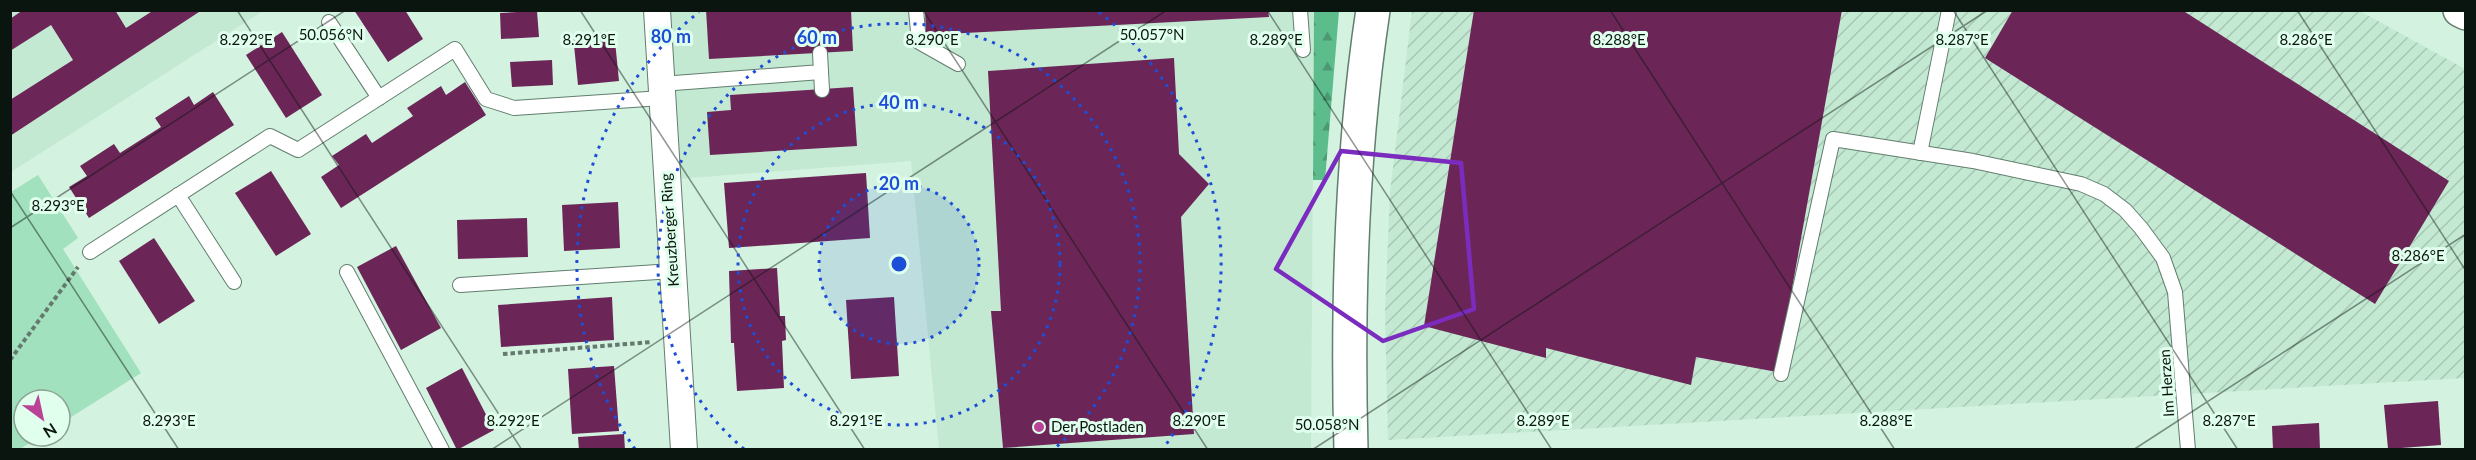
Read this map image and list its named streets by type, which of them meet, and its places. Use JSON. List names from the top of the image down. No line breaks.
{"streets":{"street":["Kreuzberger Ring"],"lane":["Im Herzen"]},"places":["Der Postladen"],"north":"bottom right","coordinates":["50.056°N","50.057°N","8.292°E","8.291°E","8.290°E","8.289°E","8.288°E","8.287°E","8.286°E","8.293°E","50.058°N"],"rings":["80 m","60 m","40 m","20 m"]}
